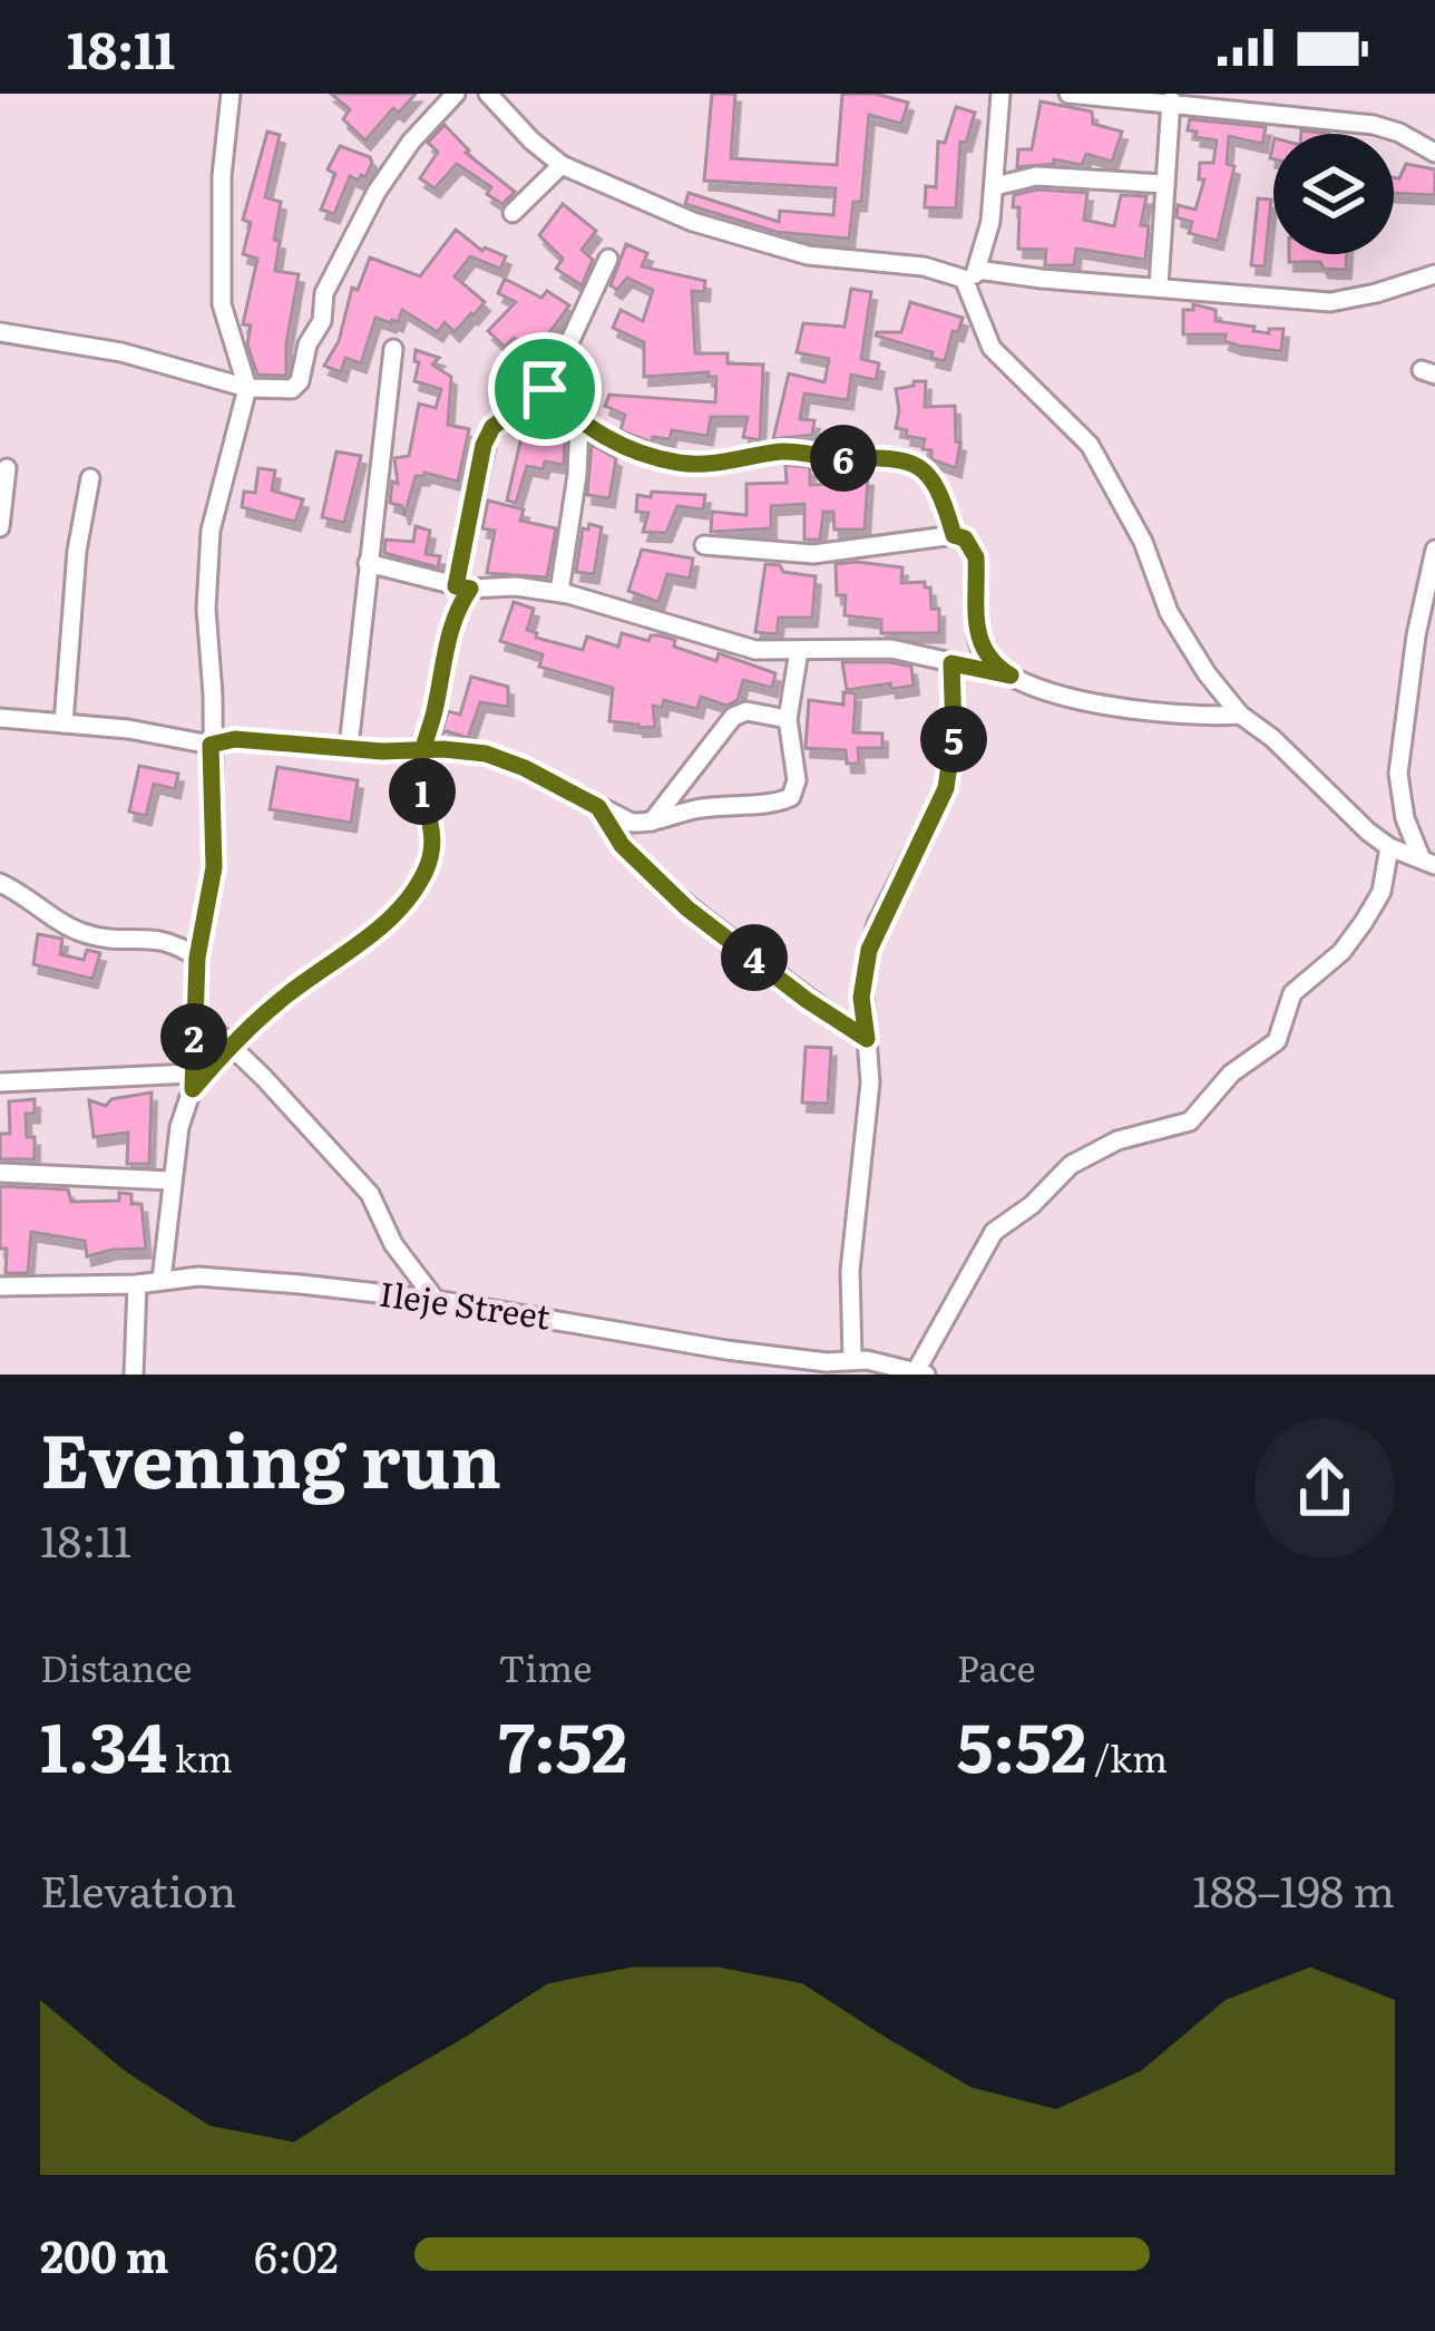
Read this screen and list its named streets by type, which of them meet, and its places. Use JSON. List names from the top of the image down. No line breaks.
{"streets":{"street":["Ileje Street"]},"page":{"status":"18:11","pins":["6","5","1","4","2"],"heading":["Evening run","18:11"],"stats":[["Distance","1.34 km"],["Time","7:52"],["Pace","5:52 /km"]],"chart":["Elevation","188–198 m"],"list":[{"name":"200 m","note":"6:02"}]}}
